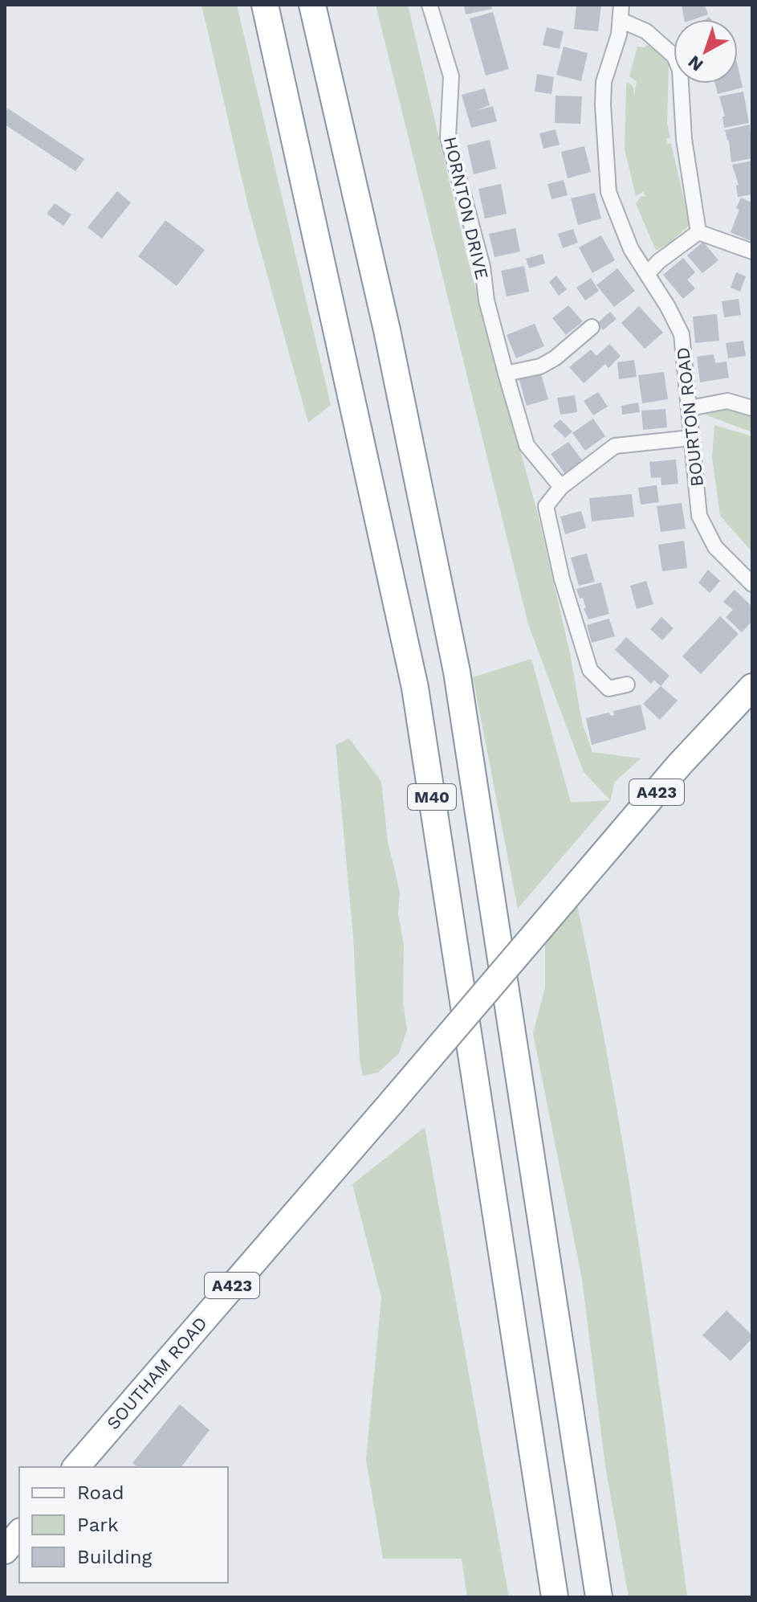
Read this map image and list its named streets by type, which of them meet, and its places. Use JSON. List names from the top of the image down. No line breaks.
{"streets":{"highway":["A423","M40","SOUTHAM ROAD"],"street":["HORNTON DRIVE","BOURTON ROAD"]},"legend":["Road","Park","Building"],"north":"bottom left"}
